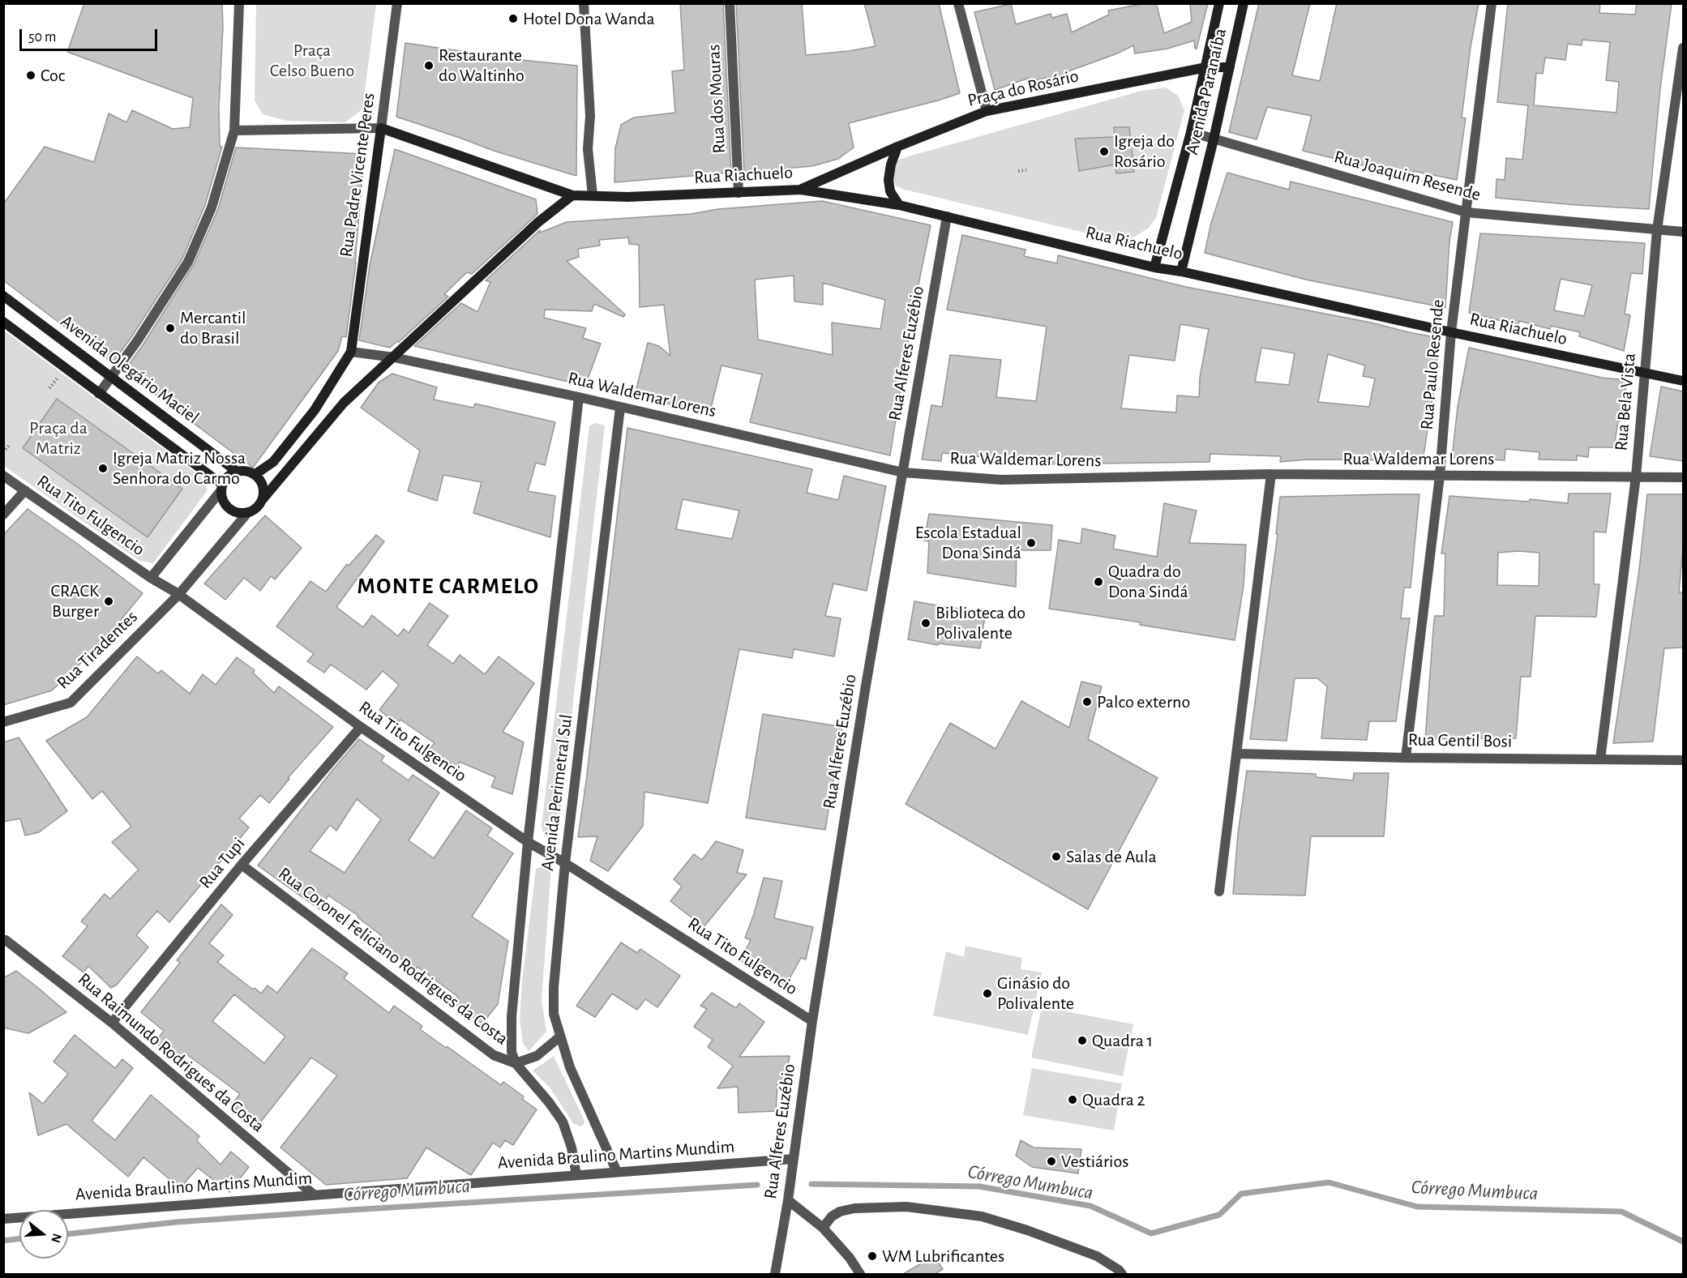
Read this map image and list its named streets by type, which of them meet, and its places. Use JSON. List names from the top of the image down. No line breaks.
{"streets":{"main road":["Praça do Rosário","Avenida Paranaíba","Rua Padre Vicente Peres","Rua Riachuelo","Avenida Olegário Maciel"],"street":["Rua dos Mouras","Rua Joaquim Resende","Rua Alferes Euzébio","Rua Paulo Resende","Rua Waldemar Lorens","Rua Bela Vista","Rua Tito Fulgencio","Rua Tiradentes","Rua Gentil Bosi","Avenida Perimetral Sul","Rua Tupi","Rua Coronel Feliciano Rodrigues da Costa","Rua Raimundo Rodrigues da Costa","Avenida Braulino Martins Mundim"]},"crossings":[["Praça do Rosário","Avenida Paranaíba"],["Praça do Rosário","Rua Riachuelo"],["Avenida Paranaíba","Rua Riachuelo"],["Avenida Paranaíba","Rua Joaquim Resende"],["Rua dos Mouras","Rua Riachuelo"],["Rua Padre Vicente Peres","Rua Riachuelo"],["Rua Padre Vicente Peres","Rua Waldemar Lorens"],["Rua Riachuelo","Rua Alferes Euzébio"],["Rua Riachuelo","Rua Paulo Resende"],["Rua Riachuelo","Rua Bela Vista"],["Rua Joaquim Resende","Rua Paulo Resende"],["Rua Joaquim Resende","Rua Bela Vista"],["Rua Alferes Euzébio","Rua Waldemar Lorens"],["Rua Alferes Euzébio","Rua Tito Fulgencio"],["Rua Alferes Euzébio","Avenida Braulino Martins Mundim"],["Rua Paulo Resende","Rua Waldemar Lorens"],["Rua Paulo Resende","Rua Gentil Bosi"],["Avenida Olegário Maciel","Rua Tiradentes"],["Rua Waldemar Lorens","Rua Bela Vista"],["Rua Waldemar Lorens","Avenida Perimetral Sul"],["Rua Bela Vista","Rua Gentil Bosi"],["Rua Tito Fulgencio","Rua Tiradentes"],["Rua Tito Fulgencio","Avenida Perimetral Sul"],["Rua Tito Fulgencio","Rua Tupi"],["Avenida Perimetral Sul","Rua Coronel Feliciano Rodrigues da Costa"],["Avenida Perimetral Sul","Avenida Braulino Martins Mundim"],["Rua Tupi","Rua Coronel Feliciano Rodrigues da Costa"],["Rua Tupi","Rua Raimundo Rodrigues da Costa"],["Rua Coronel Feliciano Rodrigues da Costa","Avenida Braulino Martins Mundim"],["Rua Raimundo Rodrigues da Costa","Avenida Braulino Martins Mundim"]],"districts":["MONTE CARMELO"],"water":["Córrego Mumbuca"],"parks":["Praça Celso Bueno","Praça da Matriz"],"places":["Hotel Dona Wanda","Restaurante do Waltinho","Coc","Igreja do Rosário","Mercantil do Brasil","Igreja Matriz Nossa Senhora do Carmo","Escola Estadual Dona Sindá","Quadra do Dona Sindá","CRACK Burger","Biblioteca do Polivalente","Palco externo","Salas de Aula","Ginásio do Polivalente","Quadra 1","Quadra 2","Vestiários","WM Lubrificantes"],"scale_bar":"50 m","north":"right"}
